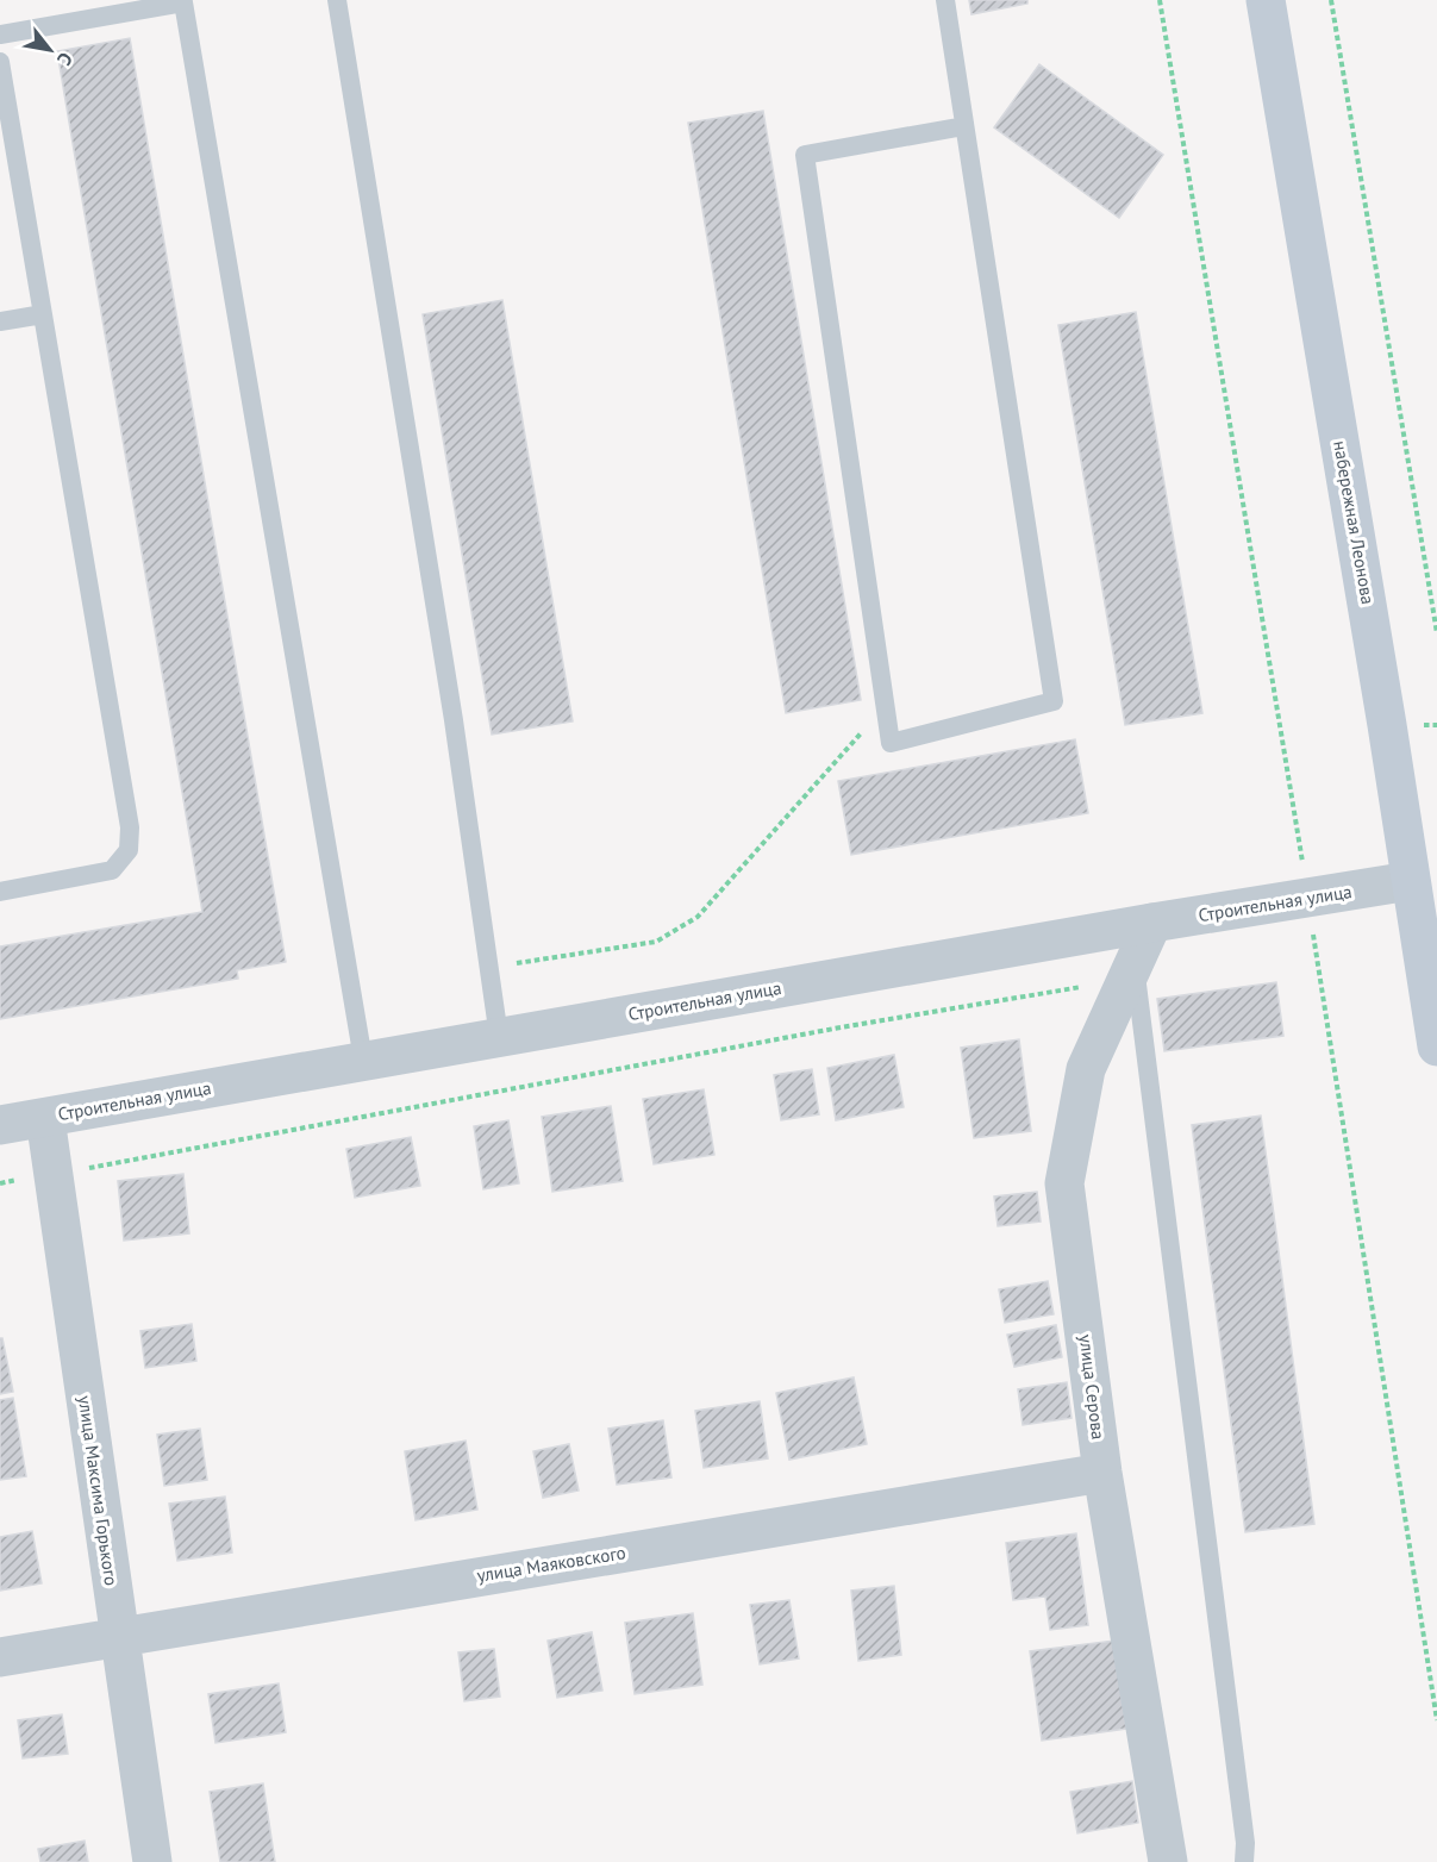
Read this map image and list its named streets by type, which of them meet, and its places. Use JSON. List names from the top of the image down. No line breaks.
{"streets":{"main road":["набережная Леонова"],"street":["Строительная улица","улица Серова","улица Максима Горького","улица Маяковского"]},"crossings":[["набережная Леонова","Строительная улица"],["Строительная улица","улица Серова"],["Строительная улица","улица Максима Горького"],["улица Серова","улица Маяковского"],["улица Максима Горького","улица Маяковского"]],"north":"bottom right"}
